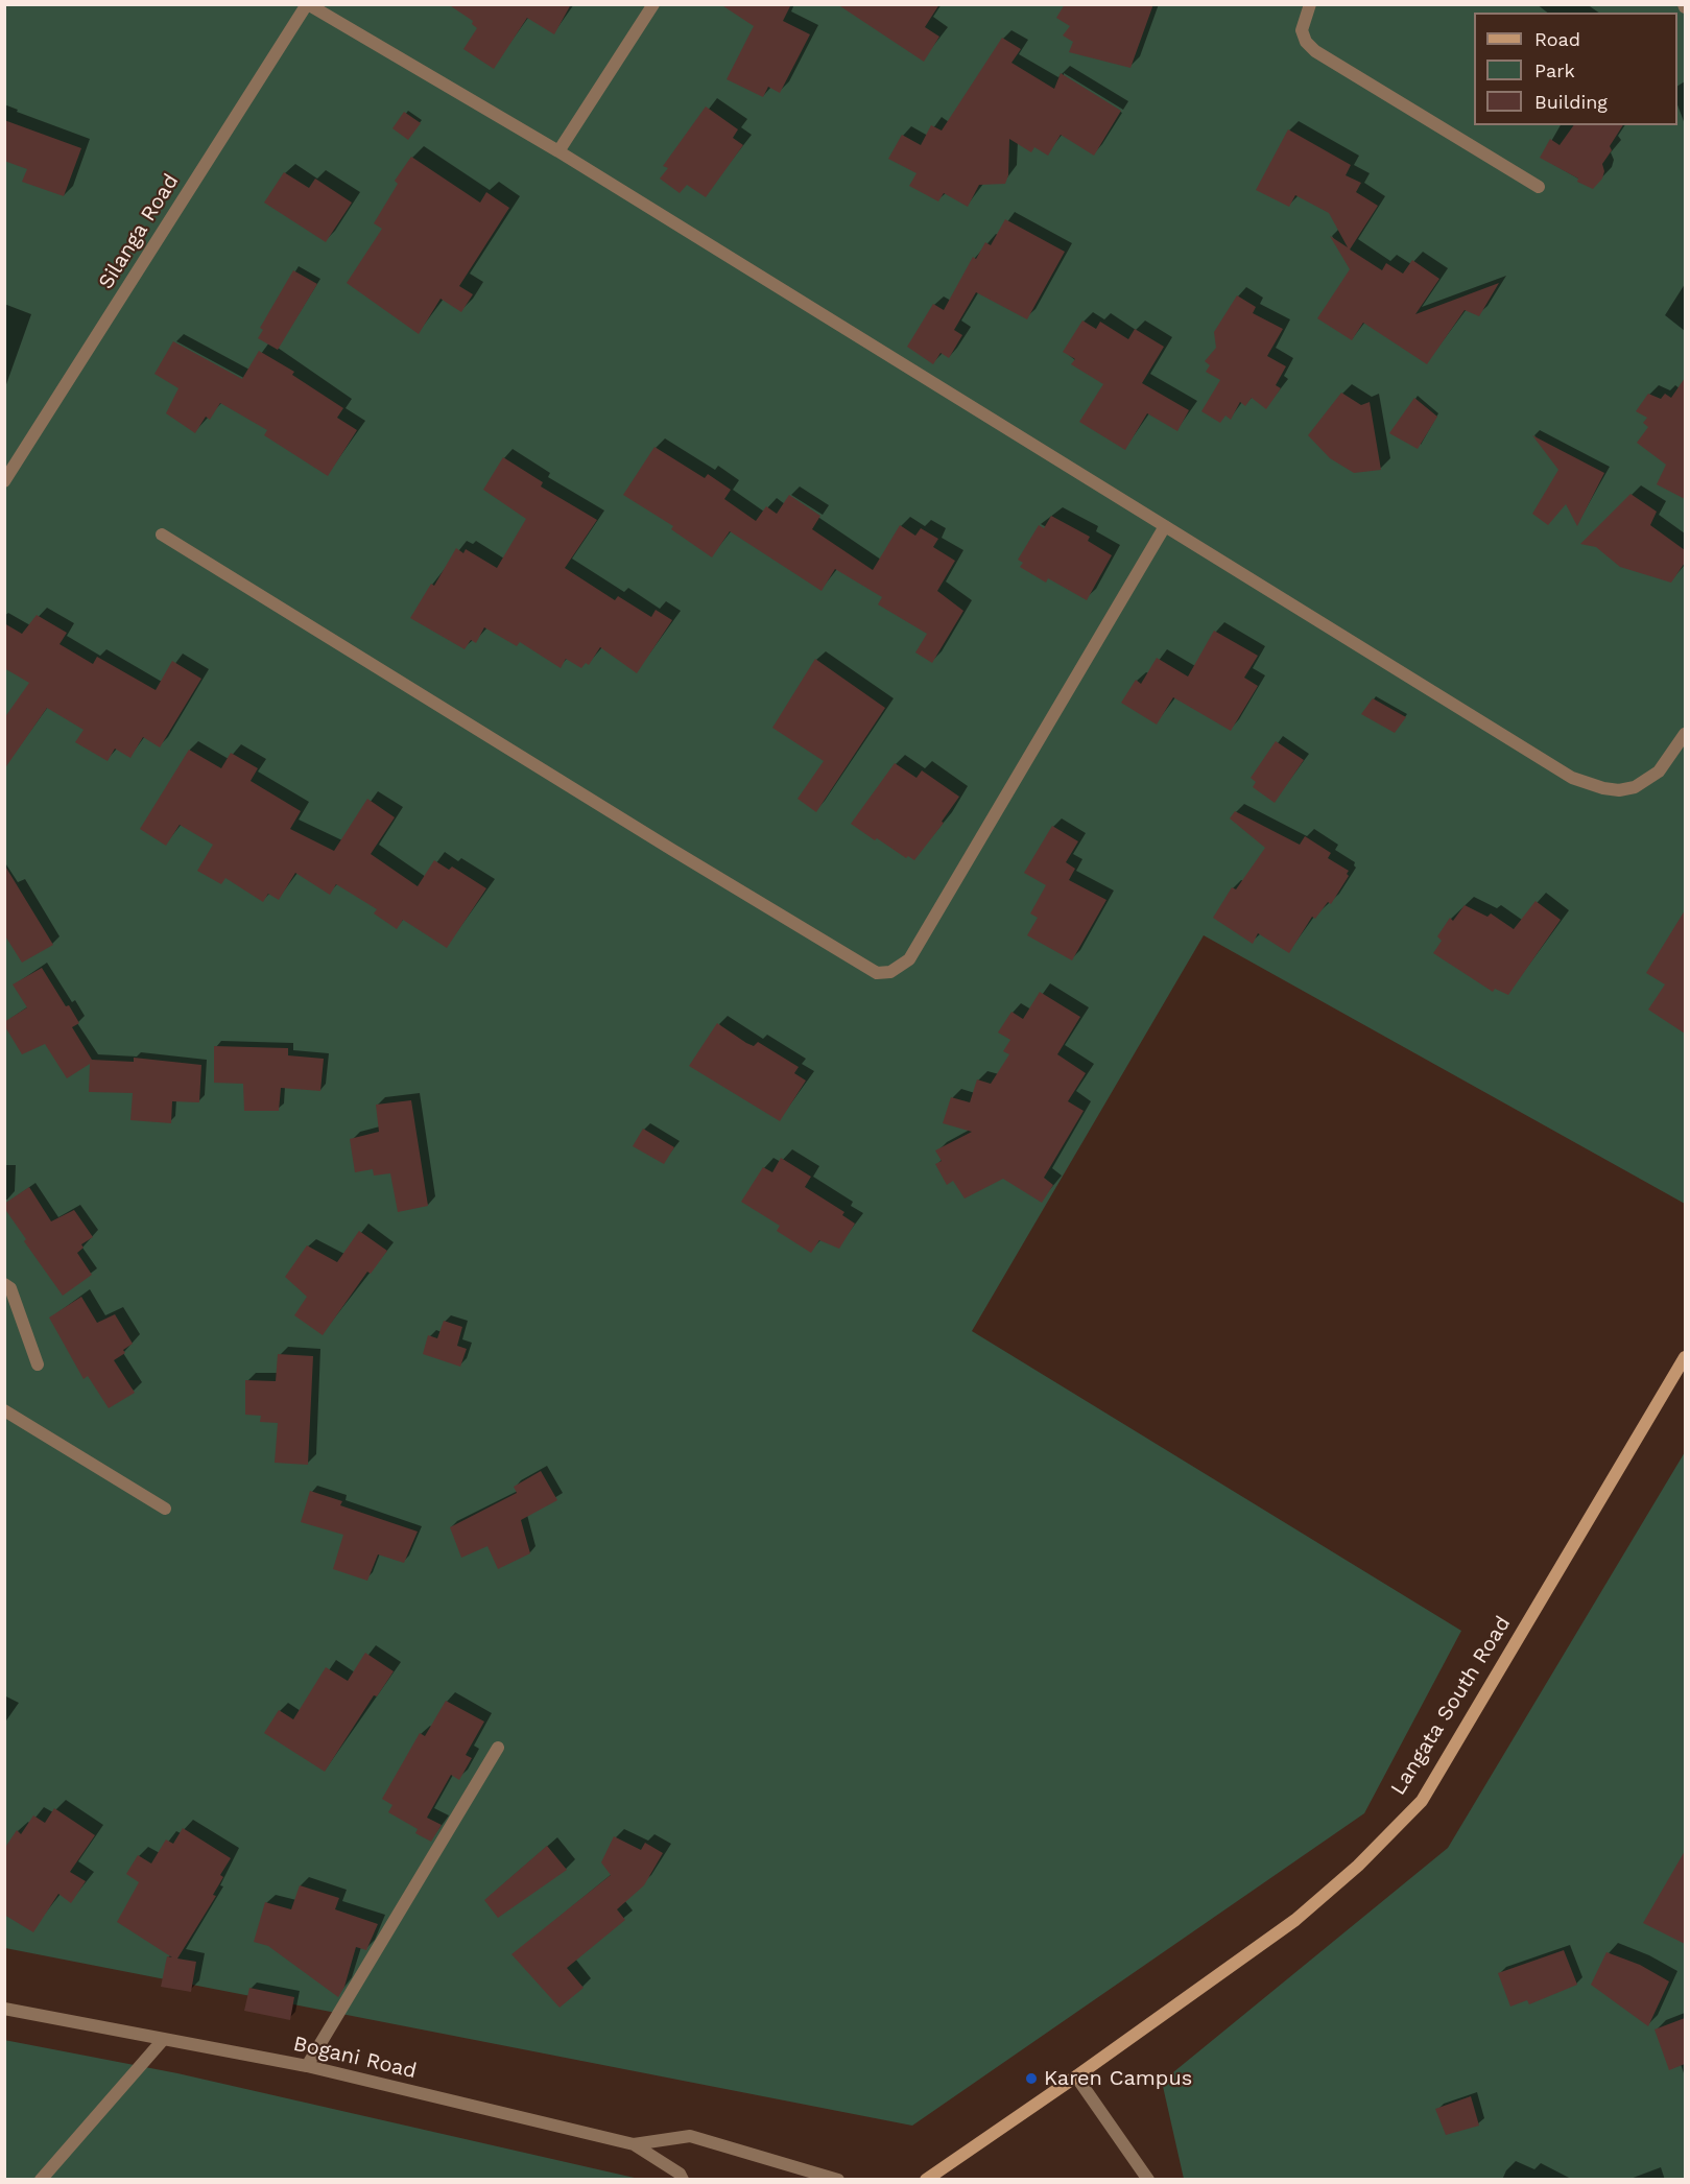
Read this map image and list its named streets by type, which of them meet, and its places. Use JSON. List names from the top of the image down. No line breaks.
{"streets":{"street":["Silanga Road","Langata South Road","Bogani Road"]},"places":["Karen Campus"],"legend":["Road","Park","Building"]}
